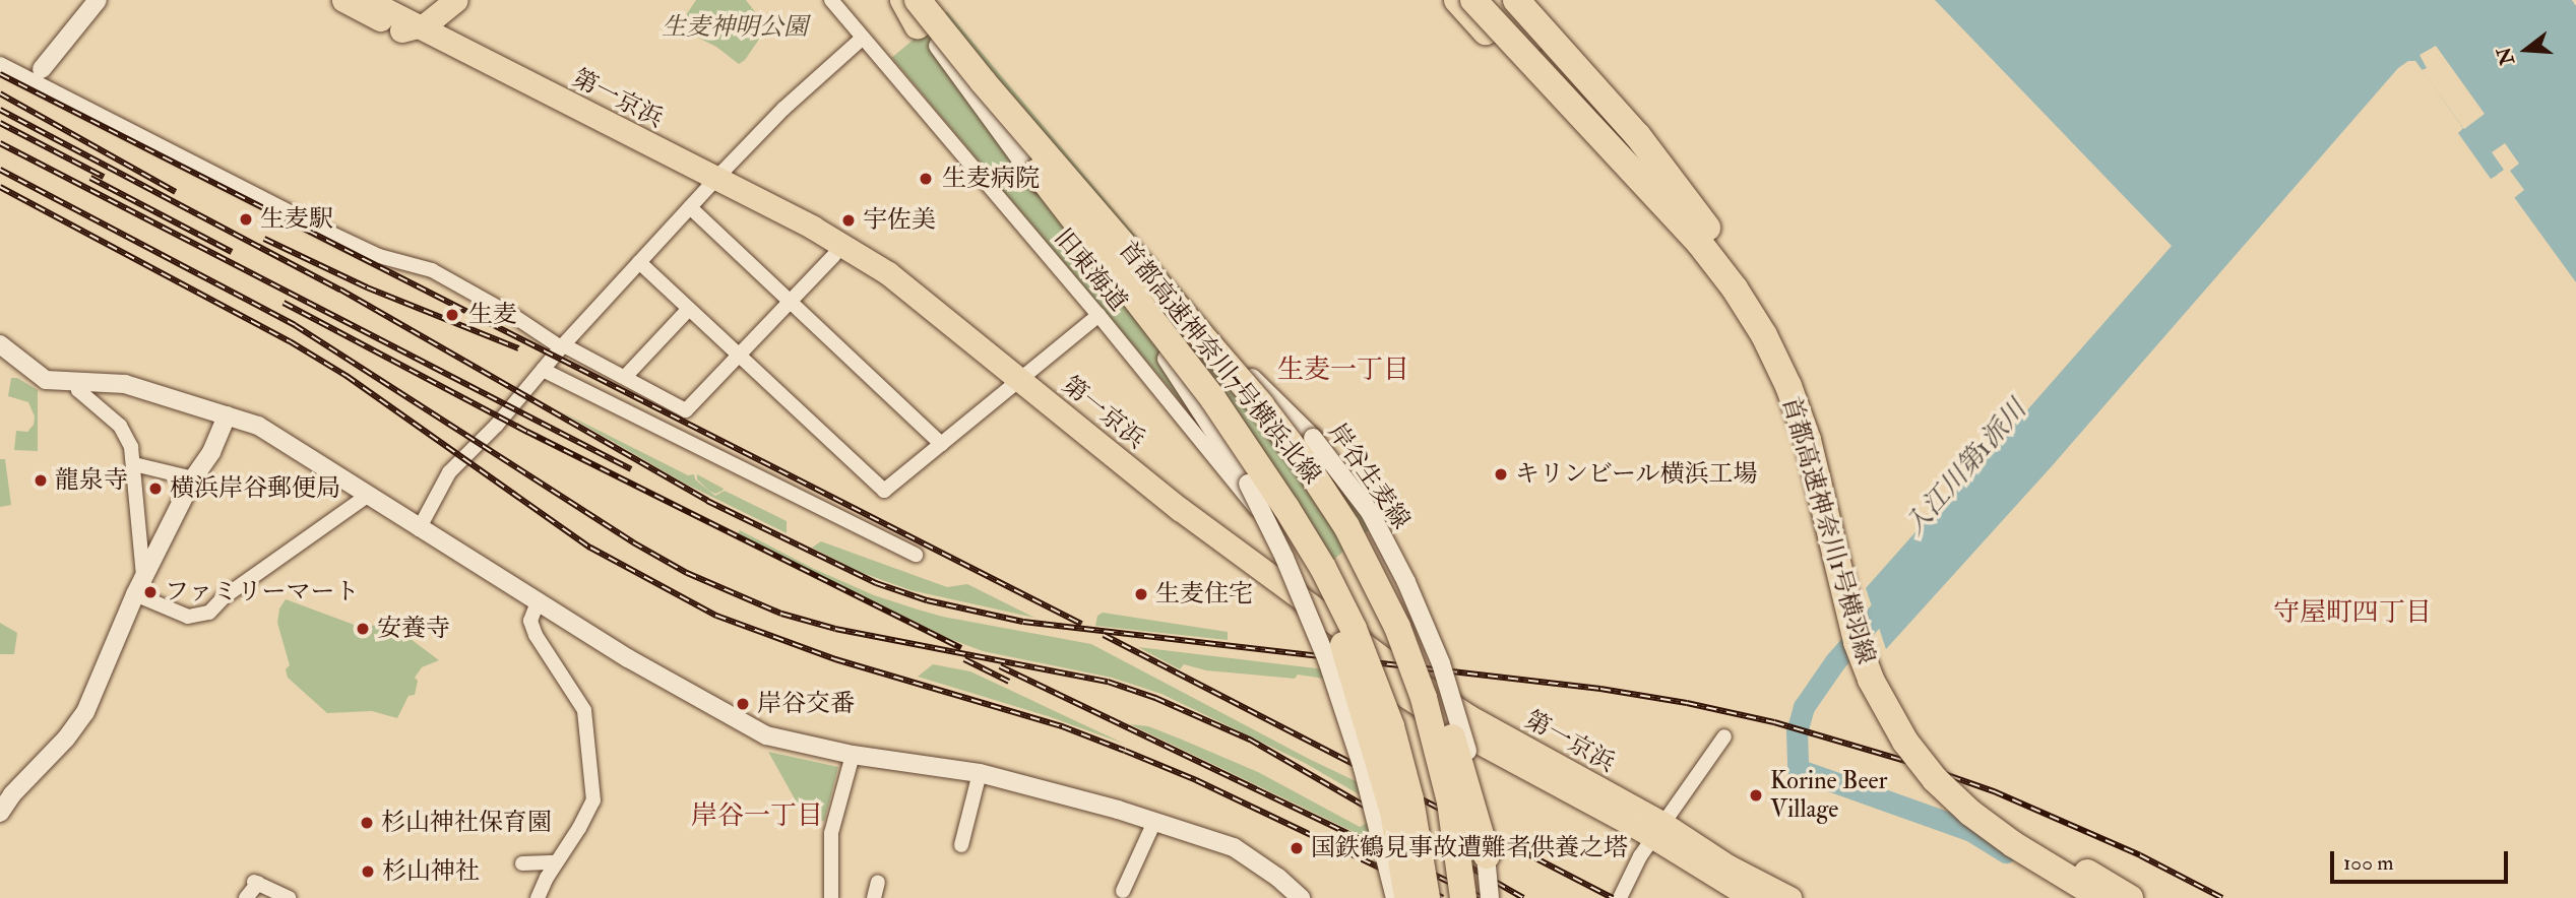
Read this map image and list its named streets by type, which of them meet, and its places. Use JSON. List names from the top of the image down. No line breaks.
{"streets":{"highway":["首都高速神奈川7号横浜北線","首都高速神奈川1号横羽線"],"main road":["第一京浜"],"street":["旧東海道","岸谷生麦線"]},"crossings":[["第一京浜","旧東海道"],["首都高速神奈川7号横浜北線","岸谷生麦線"]],"districts":["生麦一丁目","守屋町四丁目","岸谷一丁目"],"water":["入江川第1派川"],"parks":["生麦神明公園"],"places":["生麦病院","生麦駅","宇佐美","生麦","キリンビール横浜工場","龍泉寺","横浜岸谷郵便局","ファミリーマート","生麦住宅","安養寺","岸谷交番","Korine Beer Village","杉山神社保育園","国鉄鶴見事故遭難者供養之塔","杉山神社"],"scale_bar":"100 m","north":"left"}
